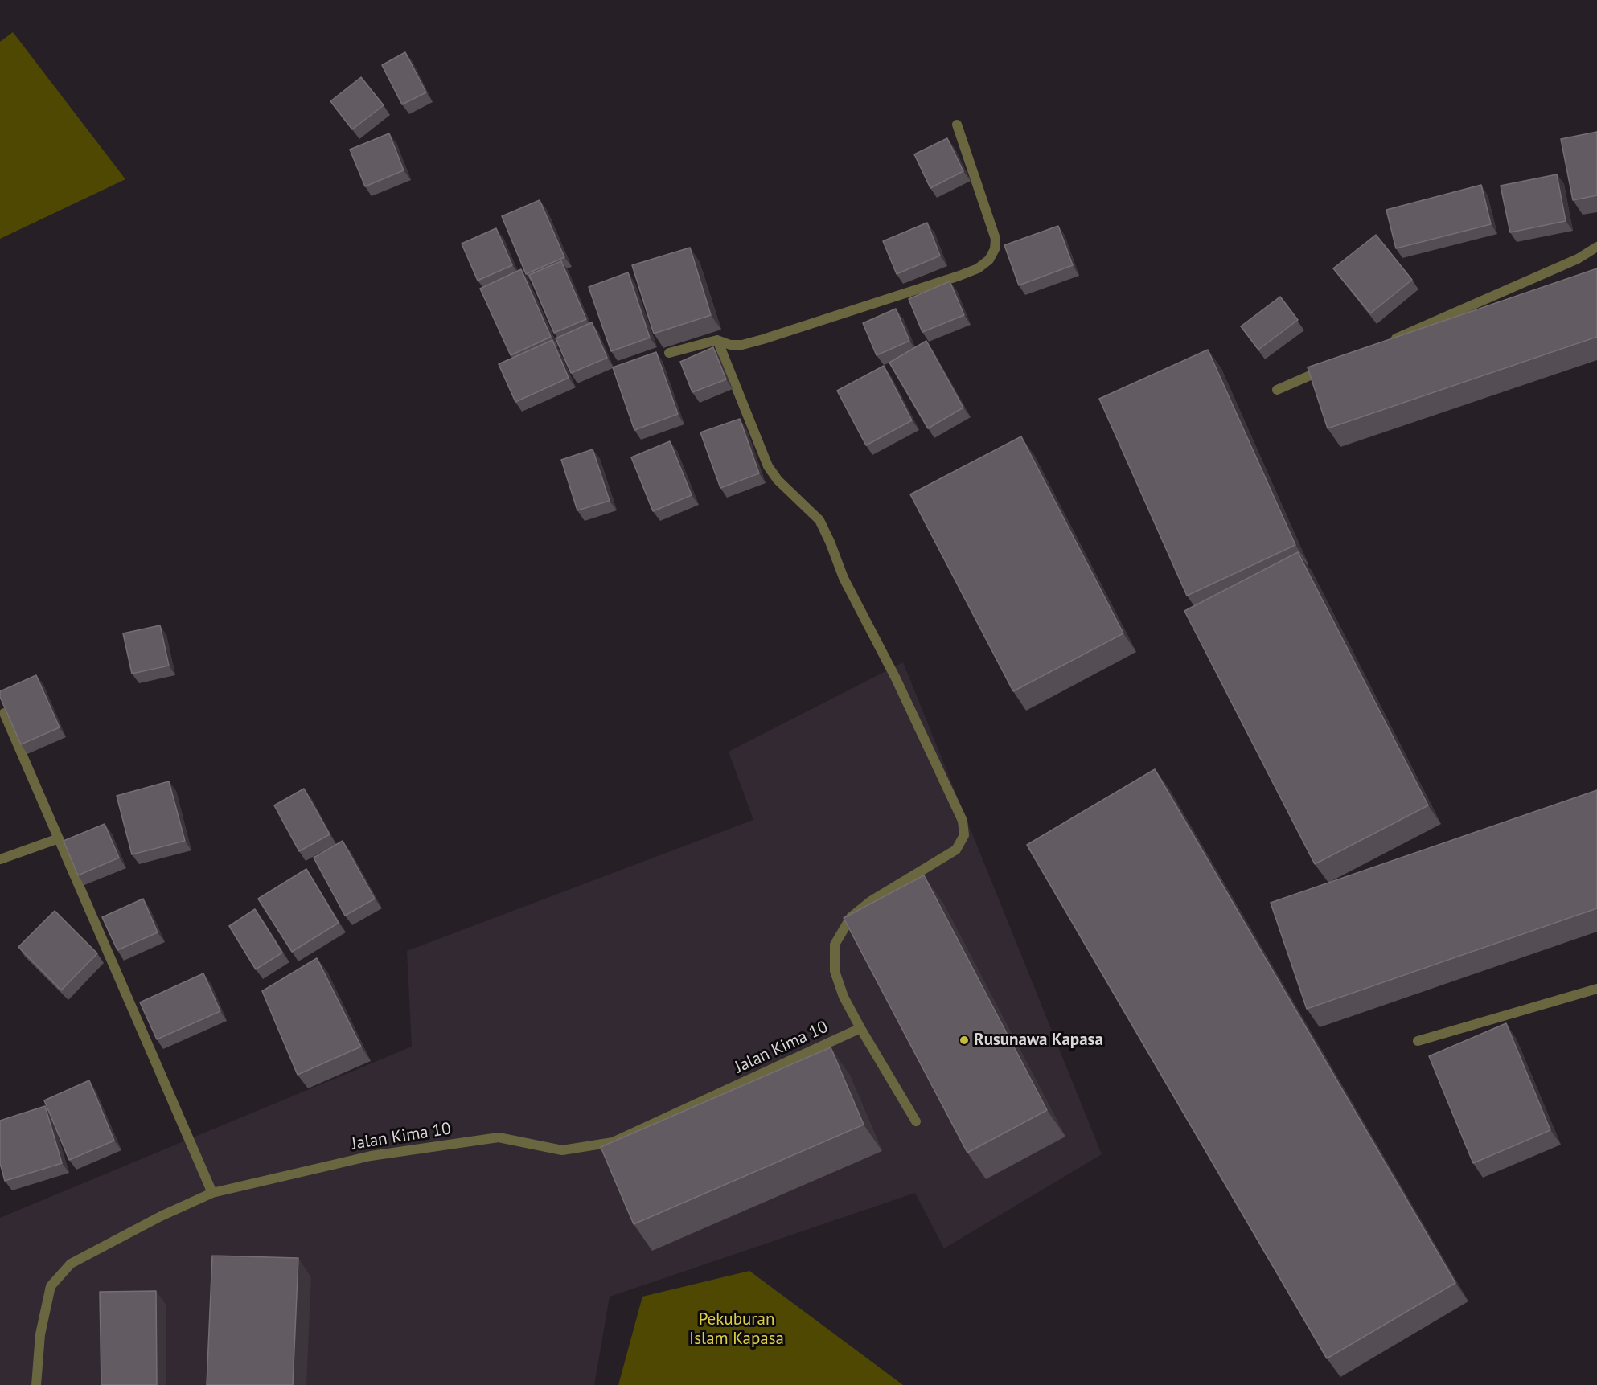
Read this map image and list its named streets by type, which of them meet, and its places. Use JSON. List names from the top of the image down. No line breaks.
{"streets":{"street":["Jalan Kima 10"]},"parks":["Pekuburan Islam Kapasa"],"places":["Rusunawa Kapasa"]}
